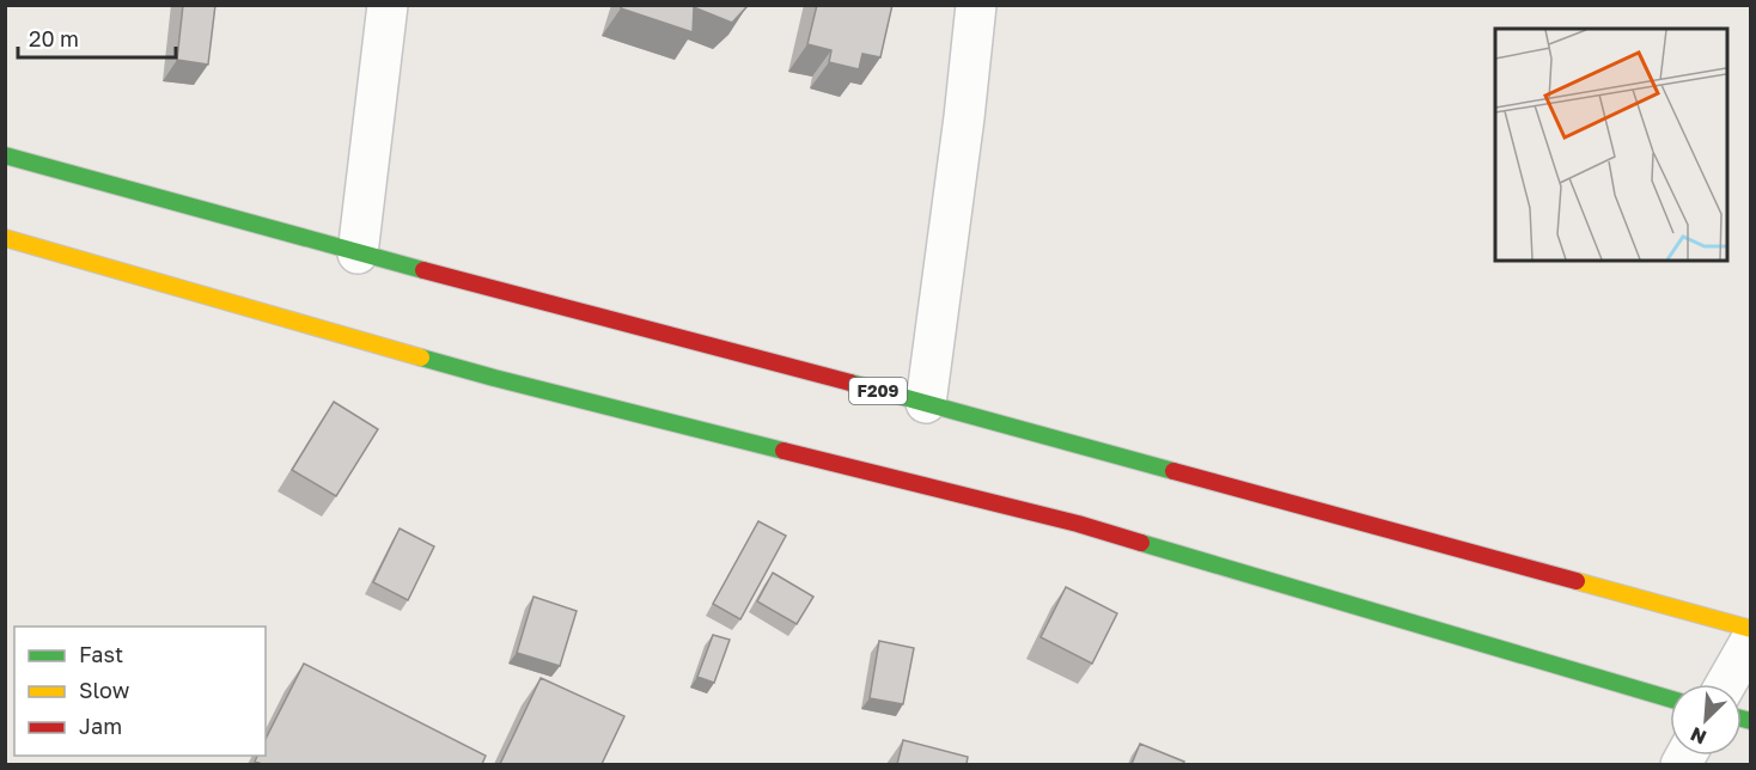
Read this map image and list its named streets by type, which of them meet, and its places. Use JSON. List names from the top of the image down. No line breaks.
{"streets":{"main road":["F209"]},"legend":["Fast","Slow","Jam"],"scale_bar":"20 m","north":"bottom left"}
